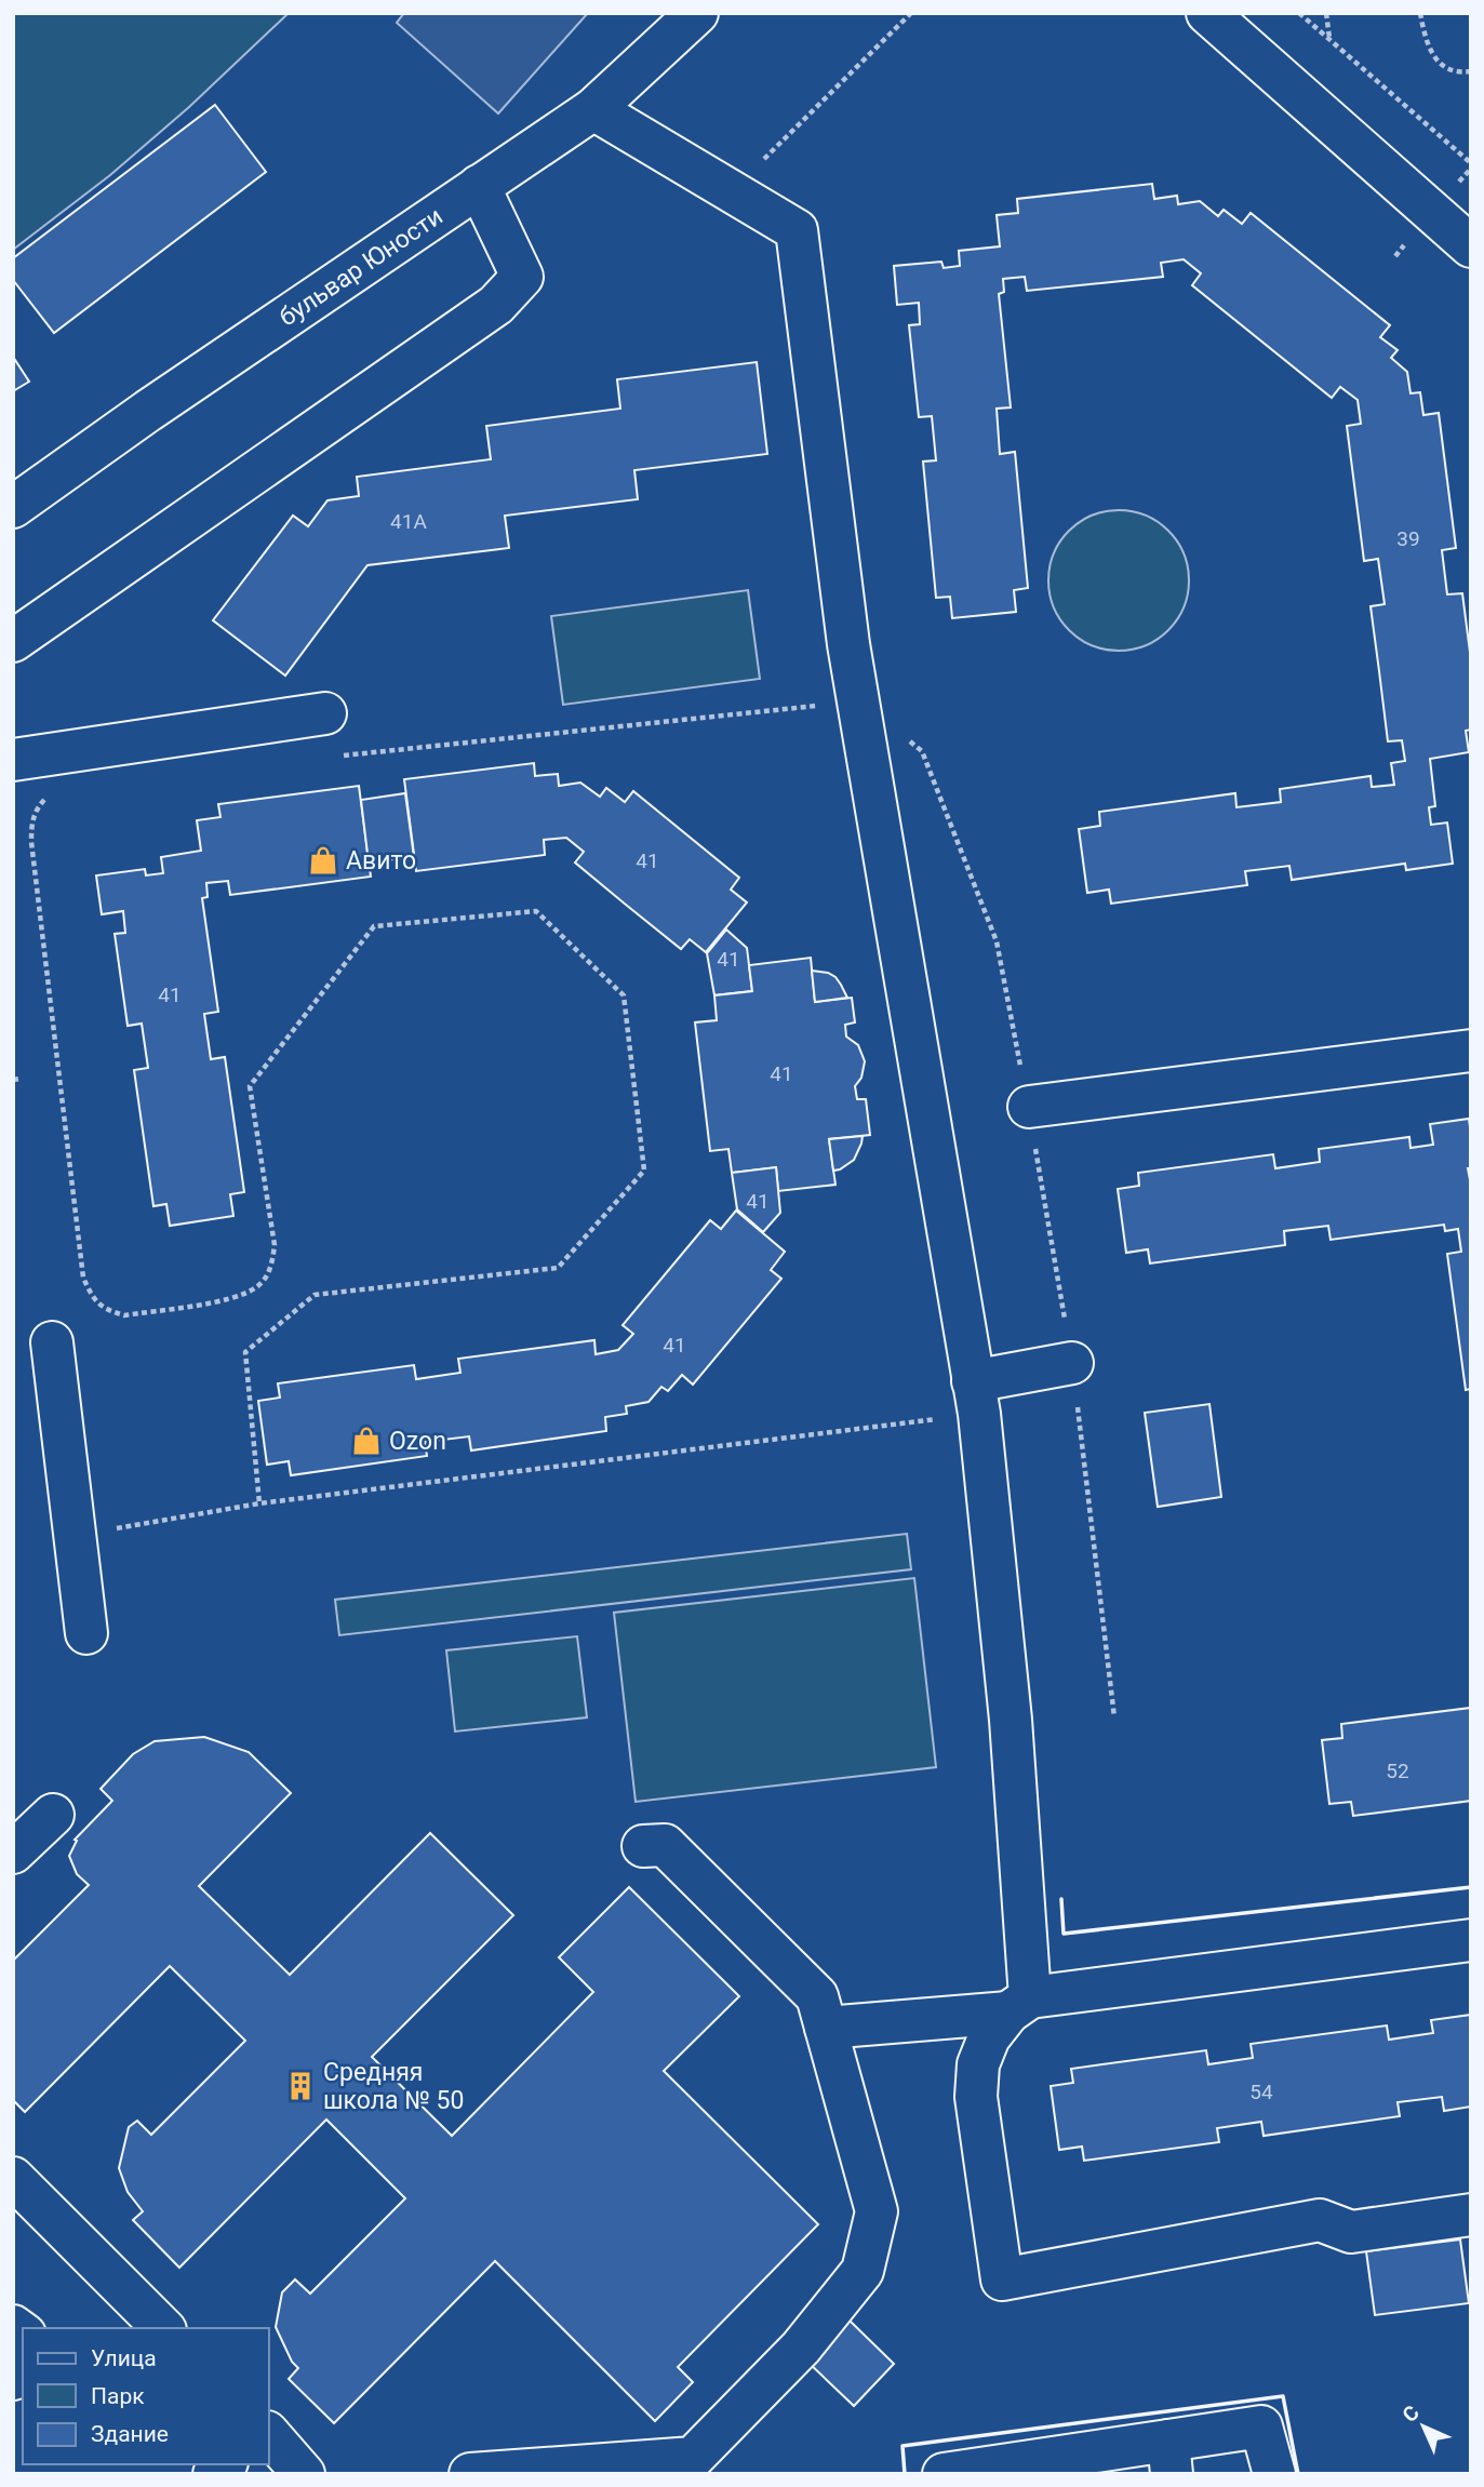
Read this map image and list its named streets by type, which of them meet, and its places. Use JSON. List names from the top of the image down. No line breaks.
{"streets":{"street":["бульвар Юности"]},"places":{"shop":["Авито","Ozon"],"building":["Средняя школа № 50"]},"house_numbers":["41А","39","41","41","41","41","41","41","52","54"],"legend":["Улица","Парк","Здание"],"north":"top left"}
